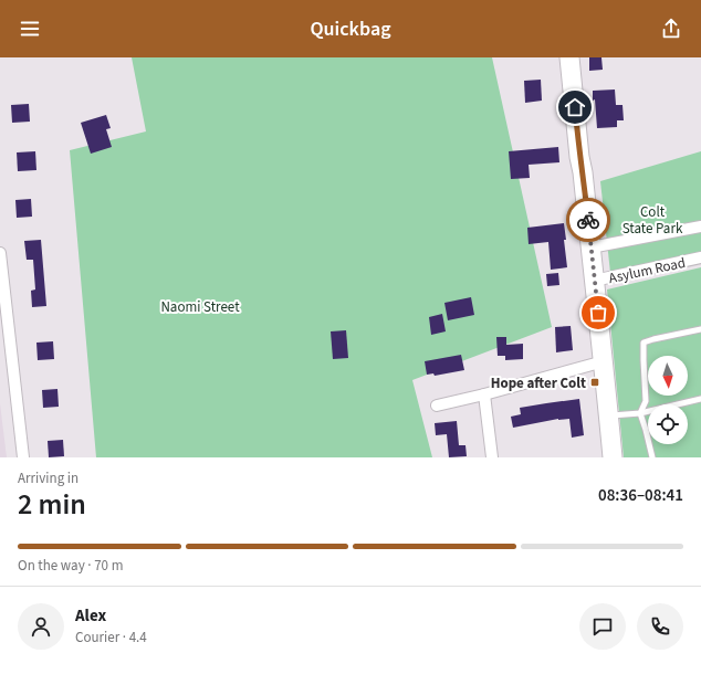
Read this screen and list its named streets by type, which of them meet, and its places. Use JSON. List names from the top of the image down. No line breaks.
{"streets":{"street":["Asylum Road"]},"parks":["Colt State Park","Naomi Street"],"places":{"transit":["Hope after Colt"]},"north":"bottom","page":{"header":"Quickbag","heading":["2 min","Arriving in","08:36–08:41"],"panel":["Alex","Courier · 4.4"],"bar":"On the way · 70 m"}}
